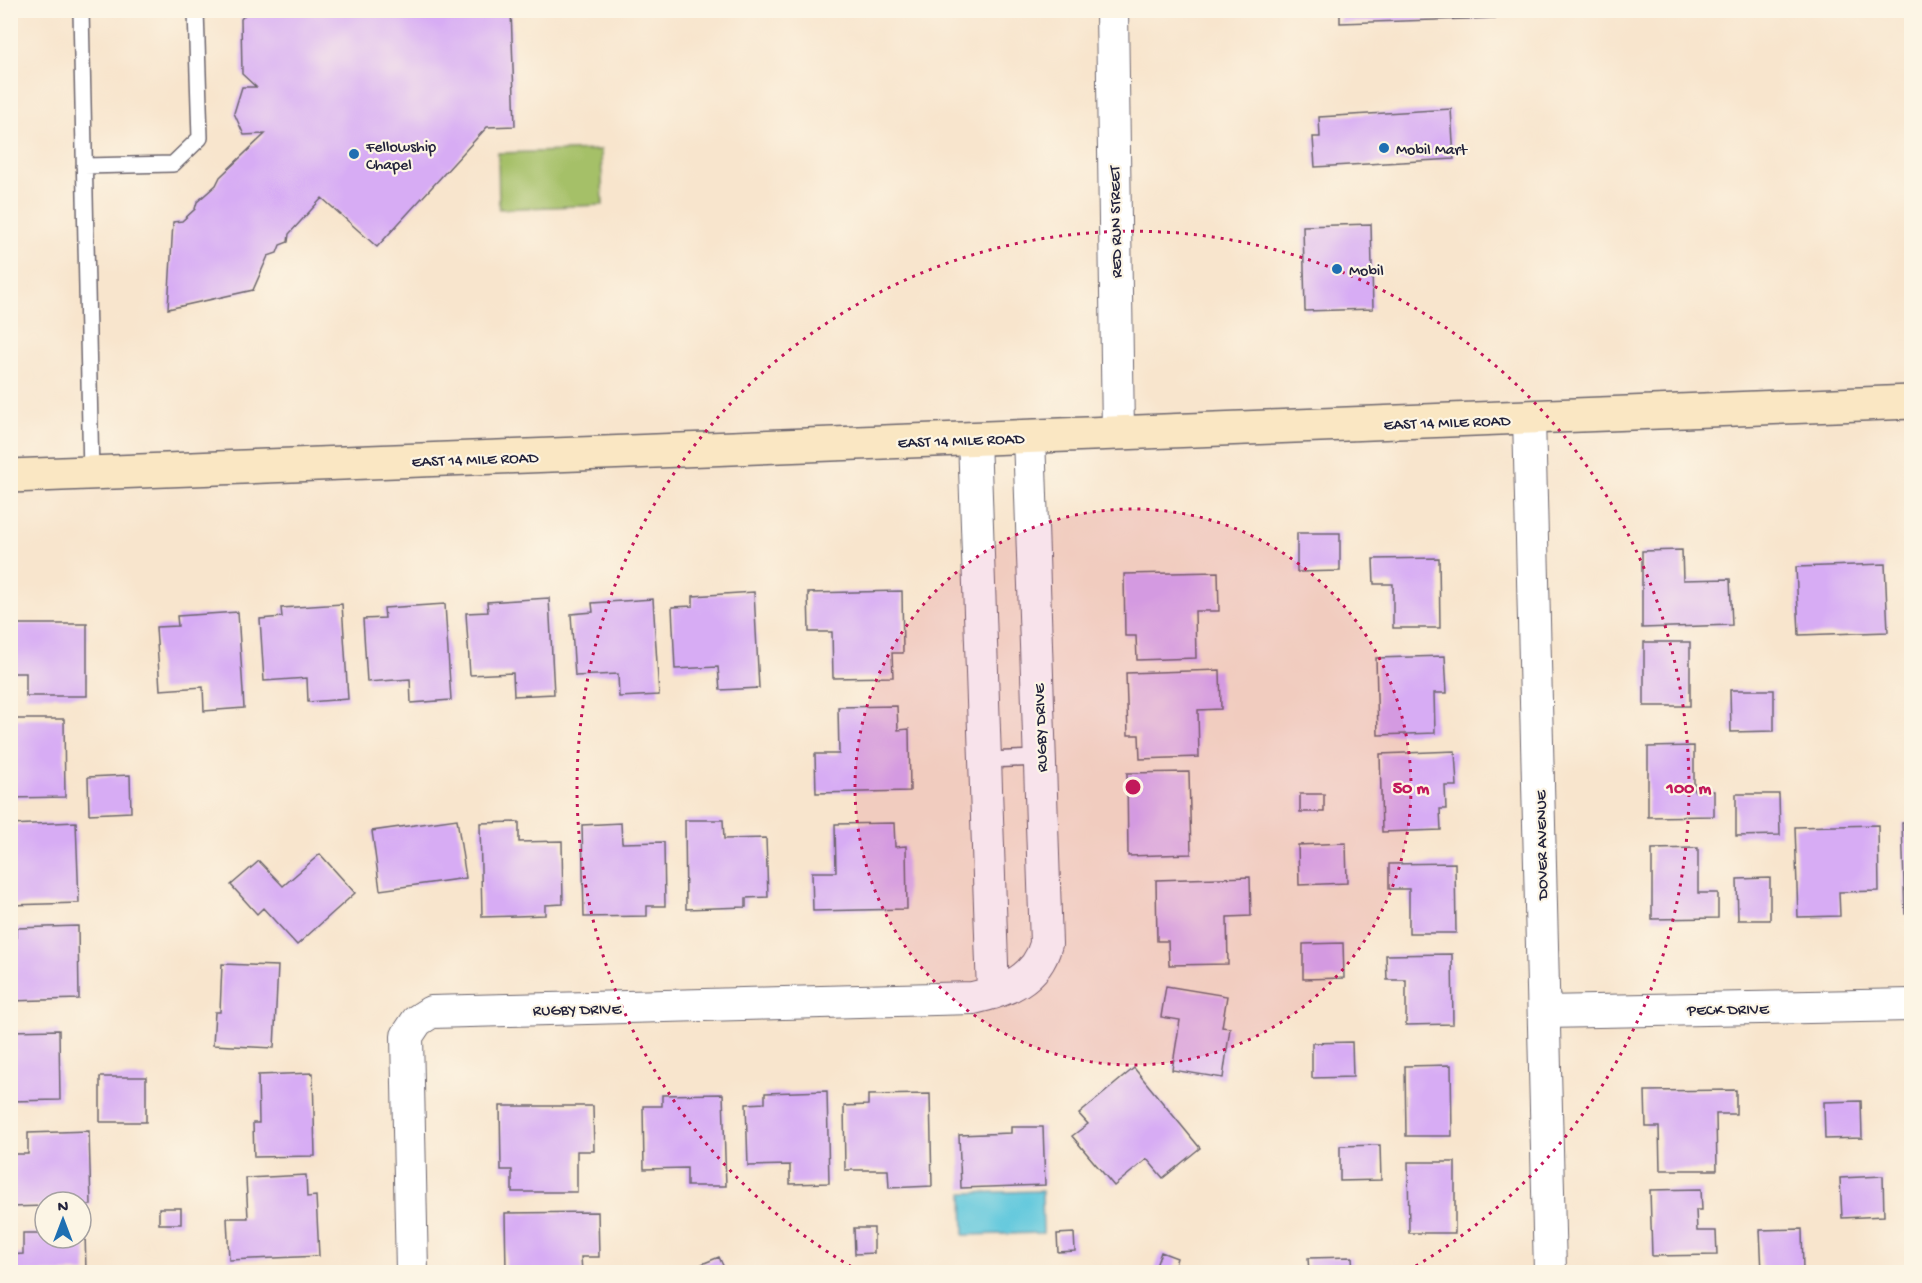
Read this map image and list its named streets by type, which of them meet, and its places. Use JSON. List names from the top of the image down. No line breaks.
{"streets":{"main road":["EAST 14 MILE ROAD"],"street":["RED RUN STREET","RUGBY DRIVE","DOVER AVENUE","PECK DRIVE"]},"crossings":[["RED RUN STREET","EAST 14 MILE ROAD"],["EAST 14 MILE ROAD","RUGBY DRIVE"],["EAST 14 MILE ROAD","DOVER AVENUE"],["DOVER AVENUE","PECK DRIVE"]],"places":["Mobil Mart","Fellowship Chapel","Mobil"],"north":"top","rings":["50 m","100 m"]}
